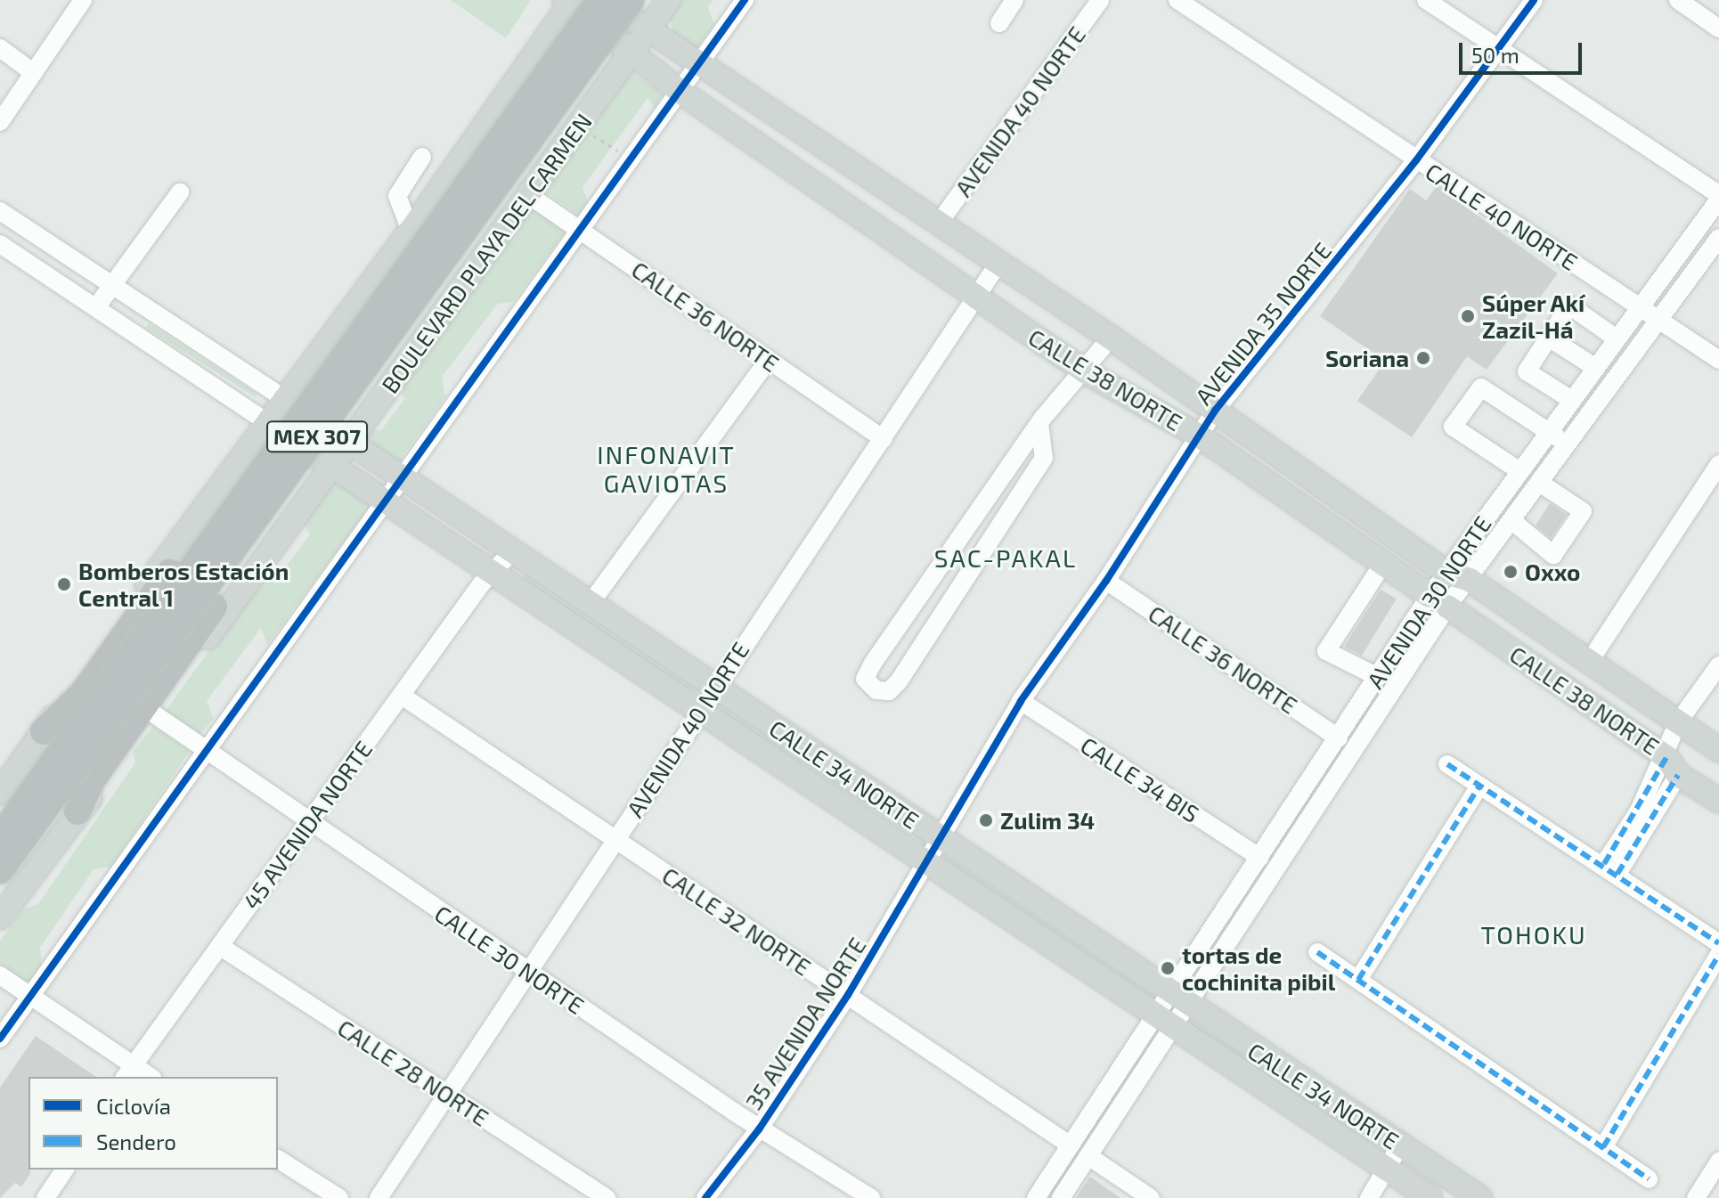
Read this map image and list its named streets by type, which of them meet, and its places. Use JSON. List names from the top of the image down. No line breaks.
{"streets":{"highway":["MEX 307"],"main road":["BOULEVARD PLAYA DEL CARMEN","CALLE 38 NORTE","CALLE 34 NORTE"],"street":["AVENIDA 40 NORTE","CALLE 40 NORTE","CALLE 36 NORTE","AVENIDA 35 NORTE","AVENIDA 30 NORTE","CALLE 34 BIS","45 AVENIDA NORTE","CALLE 32 NORTE","CALLE 30 NORTE","35 AVENIDA NORTE","CALLE 28 NORTE"]},"crossings":[["AVENIDA 40 NORTE","CALLE 36 NORTE"],["AVENIDA 40 NORTE","CALLE 38 NORTE"],["AVENIDA 40 NORTE","CALLE 34 NORTE"],["AVENIDA 40 NORTE","CALLE 32 NORTE"],["AVENIDA 40 NORTE","CALLE 30 NORTE"],["AVENIDA 40 NORTE","CALLE 28 NORTE"],["CALLE 40 NORTE","AVENIDA 35 NORTE"],["CALLE 40 NORTE","AVENIDA 30 NORTE"],["BOULEVARD PLAYA DEL CARMEN","CALLE 36 NORTE"],["BOULEVARD PLAYA DEL CARMEN","CALLE 38 NORTE"],["BOULEVARD PLAYA DEL CARMEN","CALLE 34 NORTE"],["BOULEVARD PLAYA DEL CARMEN","CALLE 30 NORTE"],["CALLE 36 NORTE","AVENIDA 35 NORTE"],["CALLE 36 NORTE","AVENIDA 30 NORTE"],["AVENIDA 35 NORTE","CALLE 38 NORTE"],["AVENIDA 35 NORTE","CALLE 34 NORTE"],["AVENIDA 35 NORTE","CALLE 34 BIS"],["AVENIDA 35 NORTE","35 AVENIDA NORTE"],["CALLE 38 NORTE","MEX 307"],["CALLE 38 NORTE","AVENIDA 30 NORTE"],["AVENIDA 30 NORTE","CALLE 34 NORTE"],["AVENIDA 30 NORTE","CALLE 34 BIS"],["CALLE 34 NORTE","45 AVENIDA NORTE"],["CALLE 34 NORTE","35 AVENIDA NORTE"],["45 AVENIDA NORTE","CALLE 32 NORTE"],["45 AVENIDA NORTE","CALLE 30 NORTE"],["45 AVENIDA NORTE","CALLE 28 NORTE"],["CALLE 32 NORTE","35 AVENIDA NORTE"],["CALLE 30 NORTE","35 AVENIDA NORTE"]],"districts":["INFONAVIT GAVIOTAS","SAC-PAKAL","TOHOKU"],"places":["Súper Akí Zazil-Há","Soriana","Oxxo","Bomberos Estación Central 1","Zulim 34","tortas de cochinita pibil"],"legend":["Ciclovía","Sendero"],"scale_bar":"50 m"}
